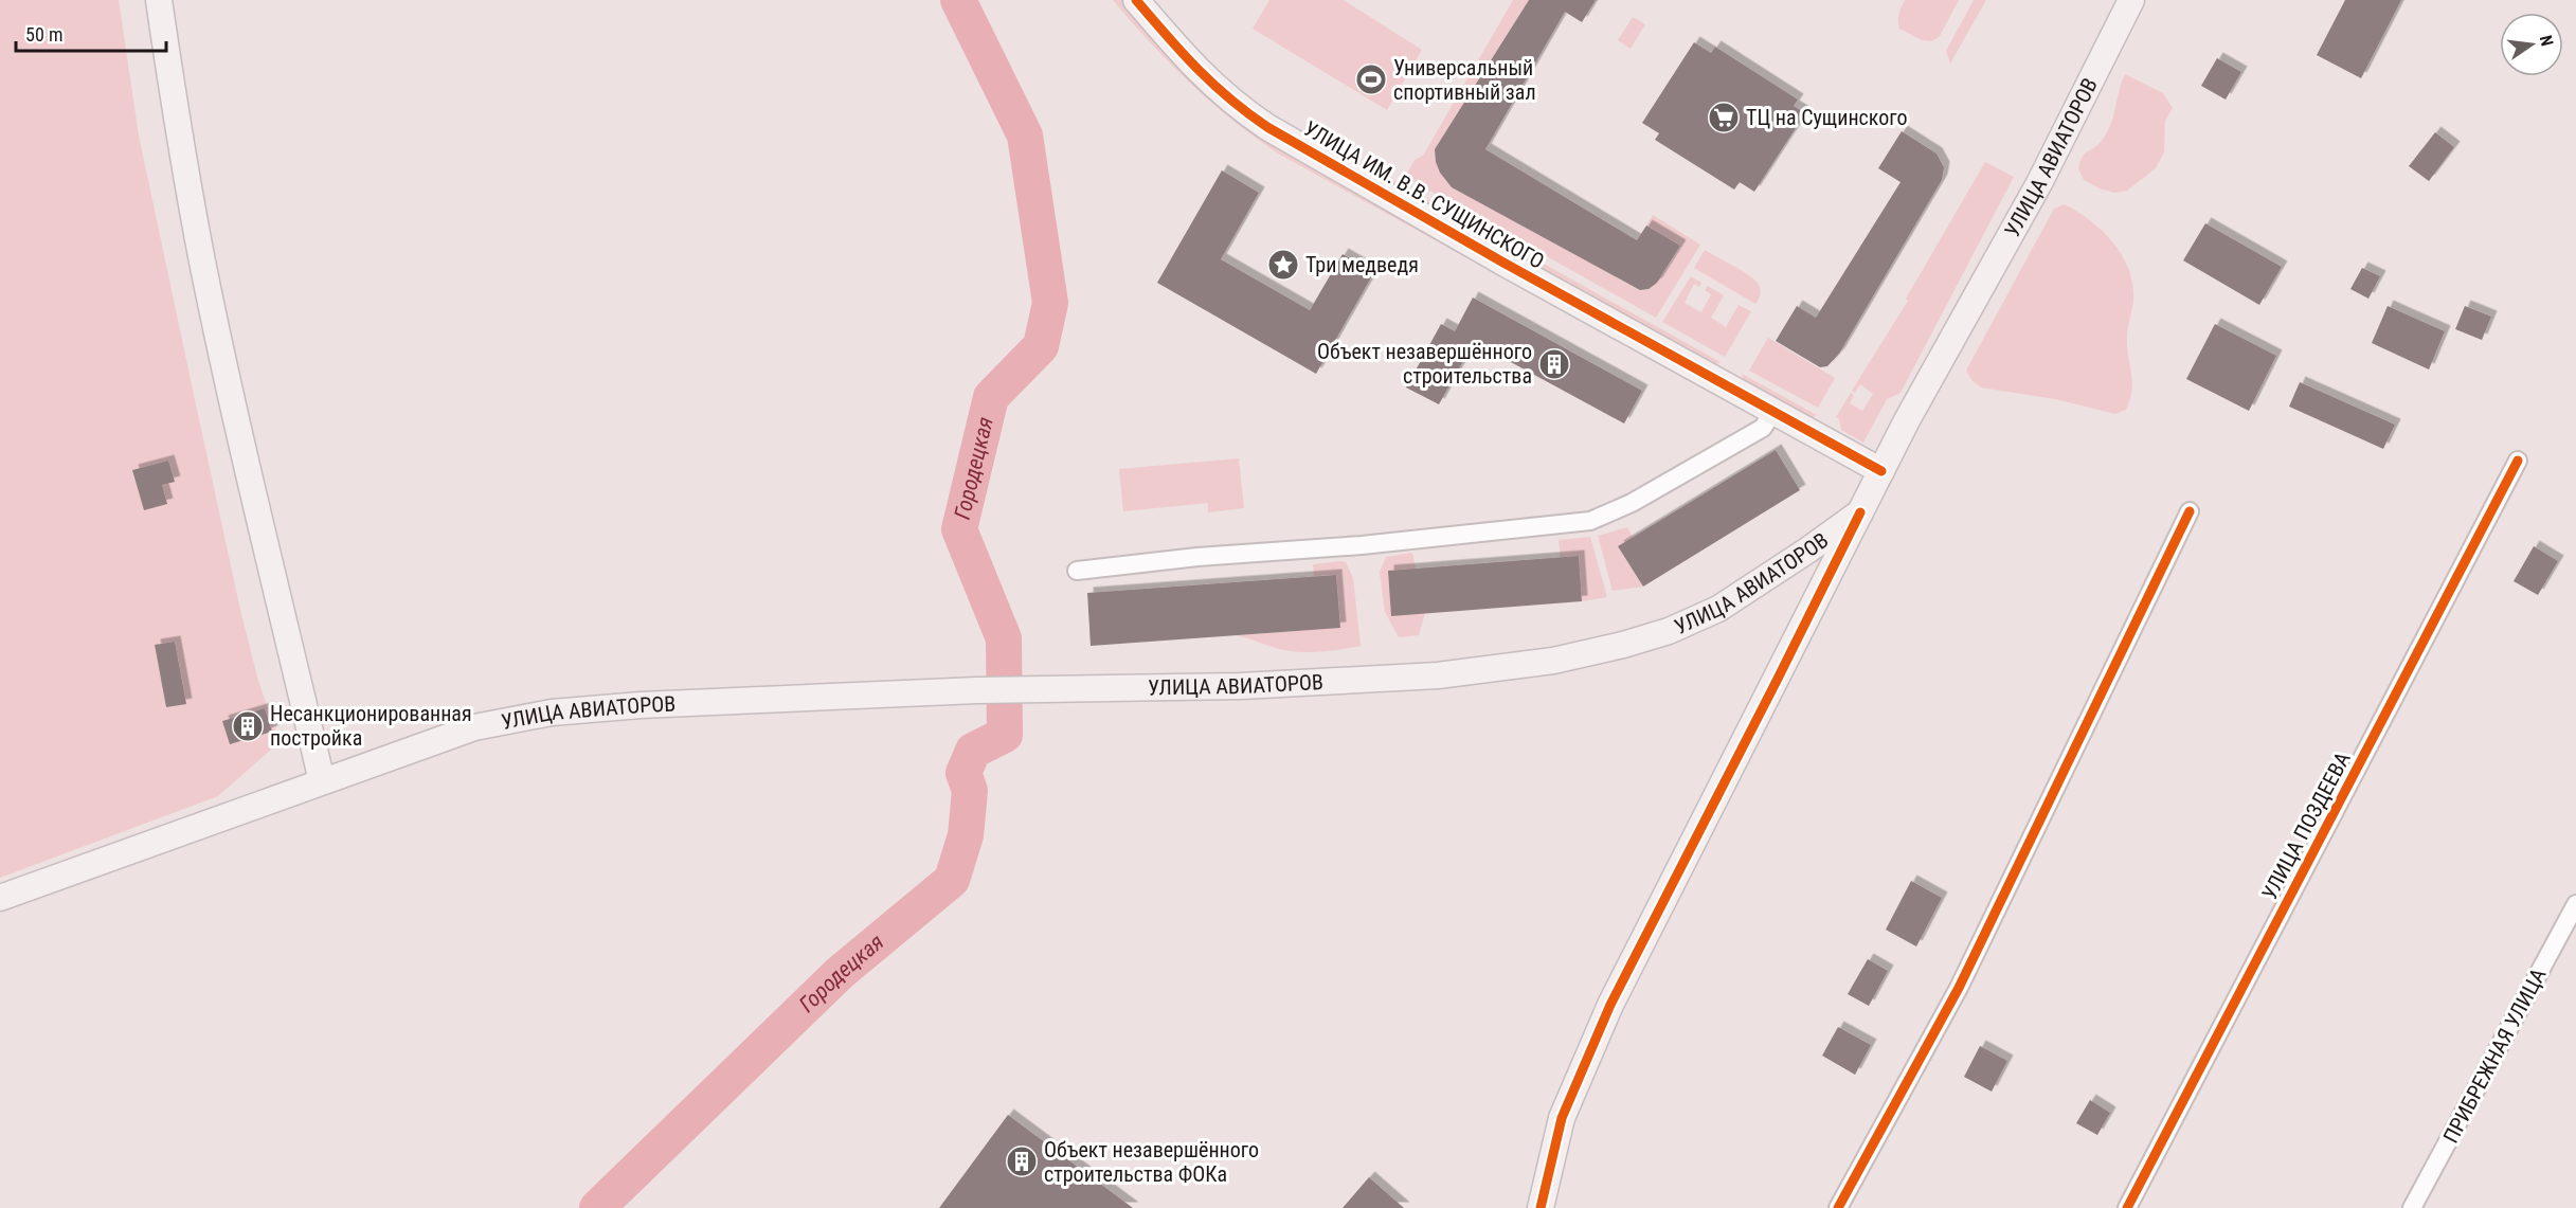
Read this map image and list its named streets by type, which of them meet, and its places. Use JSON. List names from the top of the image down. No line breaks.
{"streets":{"main road":["УЛИЦА АВИАТОРОВ","УЛИЦА ИМ. В.В. СУЩИНСКОГО"],"street":["УЛИЦА ПОЗДЕЕВА","ПРИБРЕЖНАЯ УЛИЦА"]},"crossings":[["УЛИЦА АВИАТОРОВ","УЛИЦА ИМ. В.В. СУЩИНСКОГО"]],"water":["Городецкая"],"places":{"sports":["Универсальный спортивный зал"],"supermarket":["ТЦ на Сущинского"],"place":["Три медведя"],"building":["Объект незавершённого строительства","Несанкционированная постройка","Объект незавершённого строительства ФОКа"]},"scale_bar":"50 m","north":"right"}
